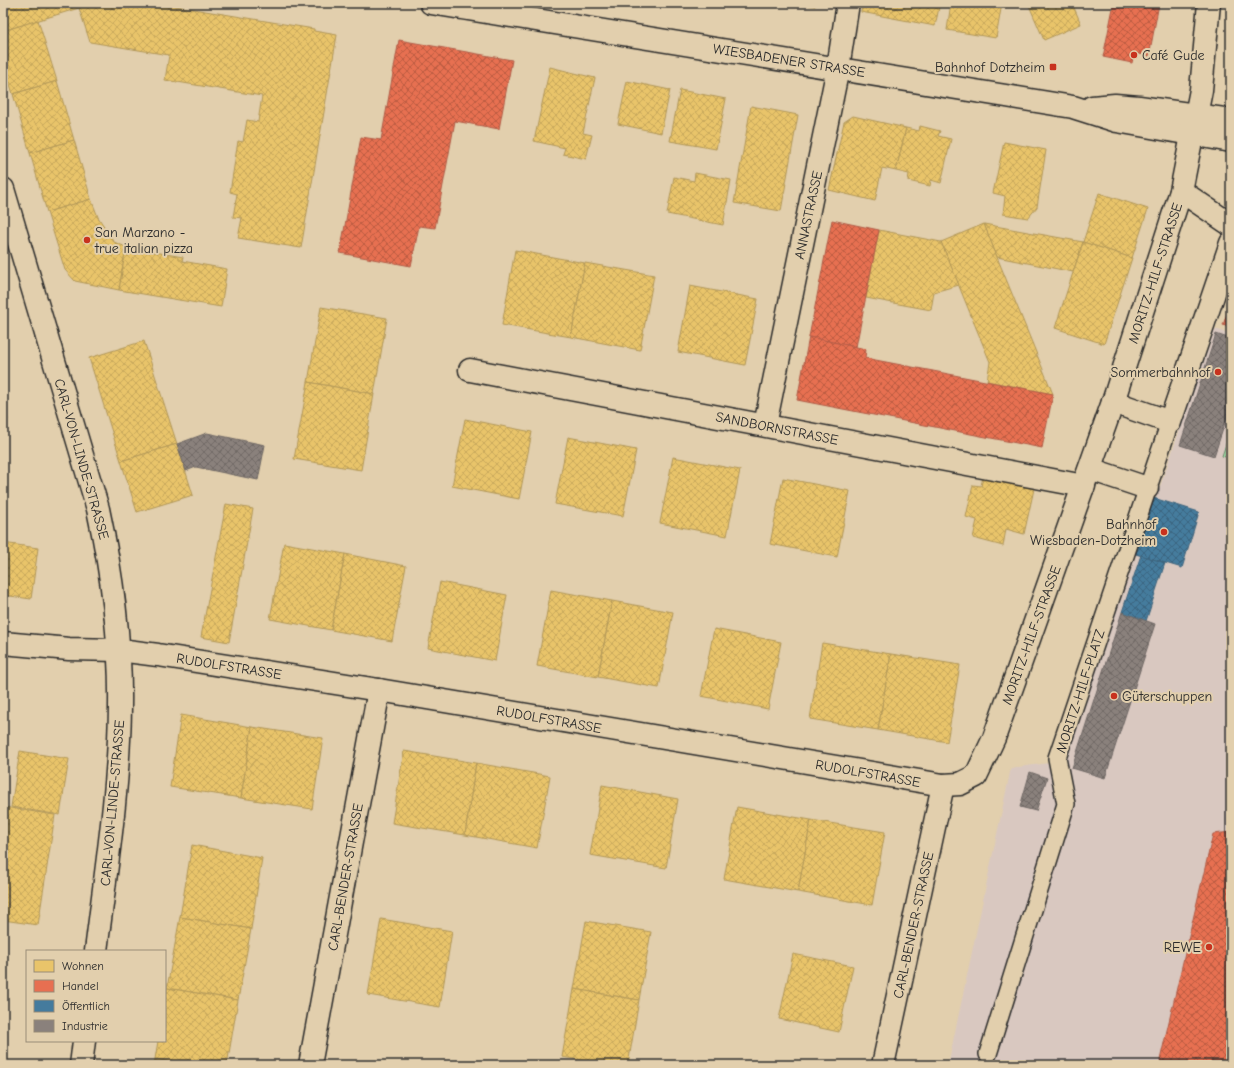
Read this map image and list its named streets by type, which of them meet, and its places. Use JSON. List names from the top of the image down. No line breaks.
{"streets":{"street":["WIESBADENER STRASSE","ANNASTRASSE","MORITZ-HILF-STRASSE","SANDBORNSTRASSE","CARL-VON-LINDE-STRASSE","RUDOLFSTRASSE","CARL-BENDER-STRASSE"],"lane":["MORITZ-HILF-PLATZ"]},"crossings":[["WIESBADENER STRASSE","ANNASTRASSE"],["WIESBADENER STRASSE","MORITZ-HILF-STRASSE"],["ANNASTRASSE","SANDBORNSTRASSE"],["MORITZ-HILF-STRASSE","SANDBORNSTRASSE"],["MORITZ-HILF-STRASSE","RUDOLFSTRASSE"],["CARL-VON-LINDE-STRASSE","RUDOLFSTRASSE"],["RUDOLFSTRASSE","CARL-BENDER-STRASSE"]],"places":{"other":["Café Gude","San Marzano - true italian pizza","Sommerbahnhof","Bahnhof Wiesbaden-Dotzheim","Güterschuppen","REWE"],"transit":["Bahnhof Dotzheim"]},"legend":["Wohnen","Handel","Öffentlich","Industrie"]}
